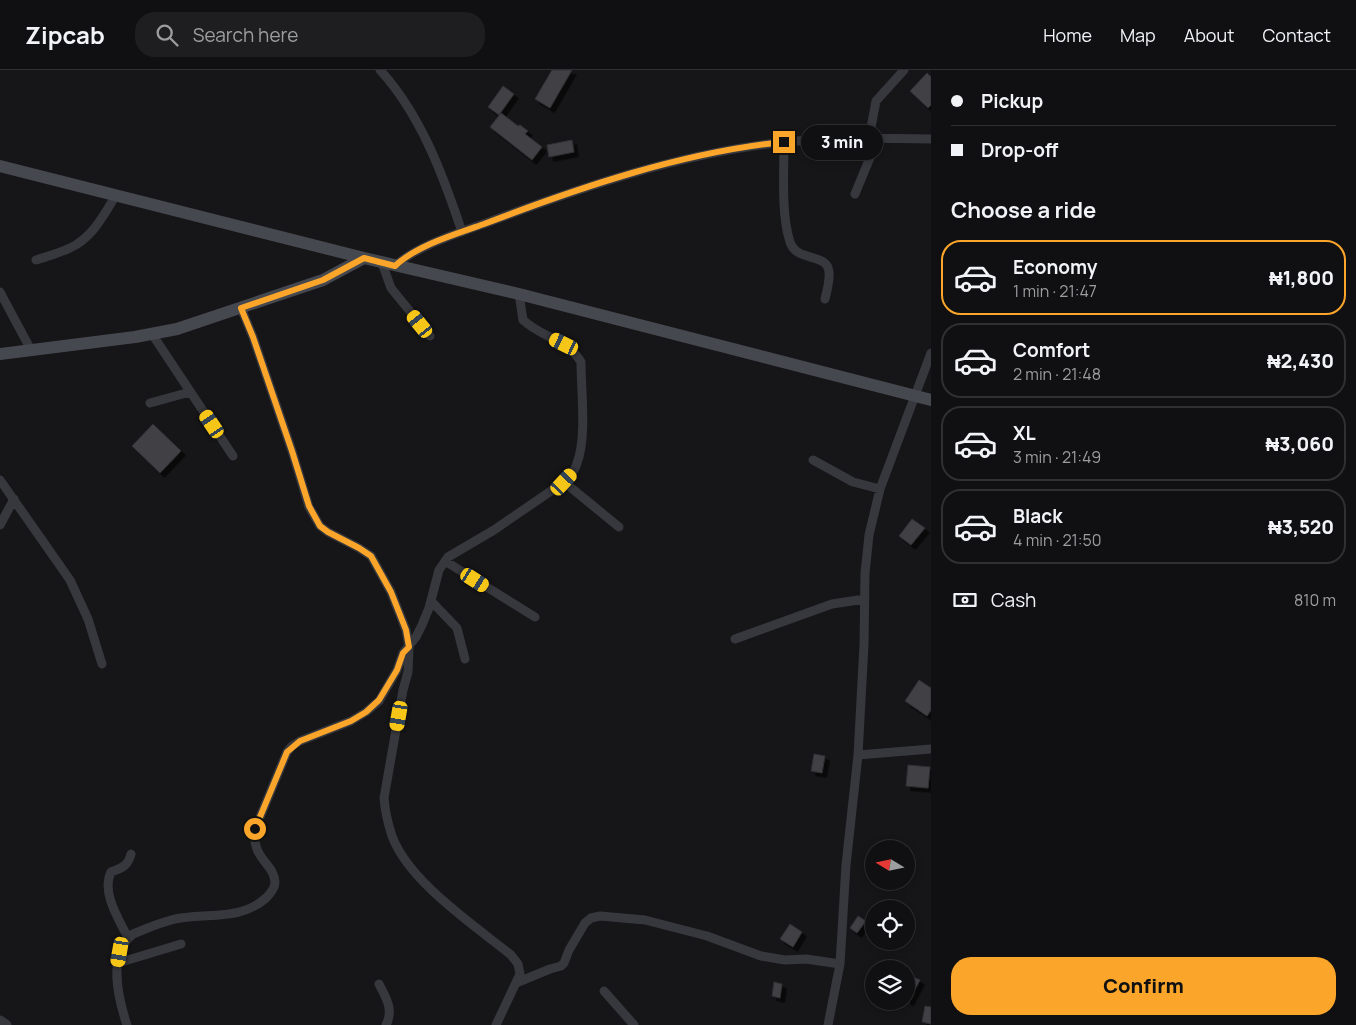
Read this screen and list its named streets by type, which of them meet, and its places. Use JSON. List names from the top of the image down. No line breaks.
{"north":"left","page":{"header":"Zipcab","search":"Search here","nav":["Home","Map","About","Contact"],"banner":["Pickup","Drop-off"],"bubble":"3 min","heading":"Choose a ride","list":[{"name":"Economy","note":"1 min · 21:47","value":"₦1,800"},{"name":"Comfort","note":"2 min · 21:48","value":"₦2,430"},{"name":"XL","note":"3 min · 21:49","value":"₦3,060"},{"name":"Black","note":"4 min · 21:50","value":"₦3,520"}],"pay":["Cash","810 m"],"buttons":"Confirm"}}
